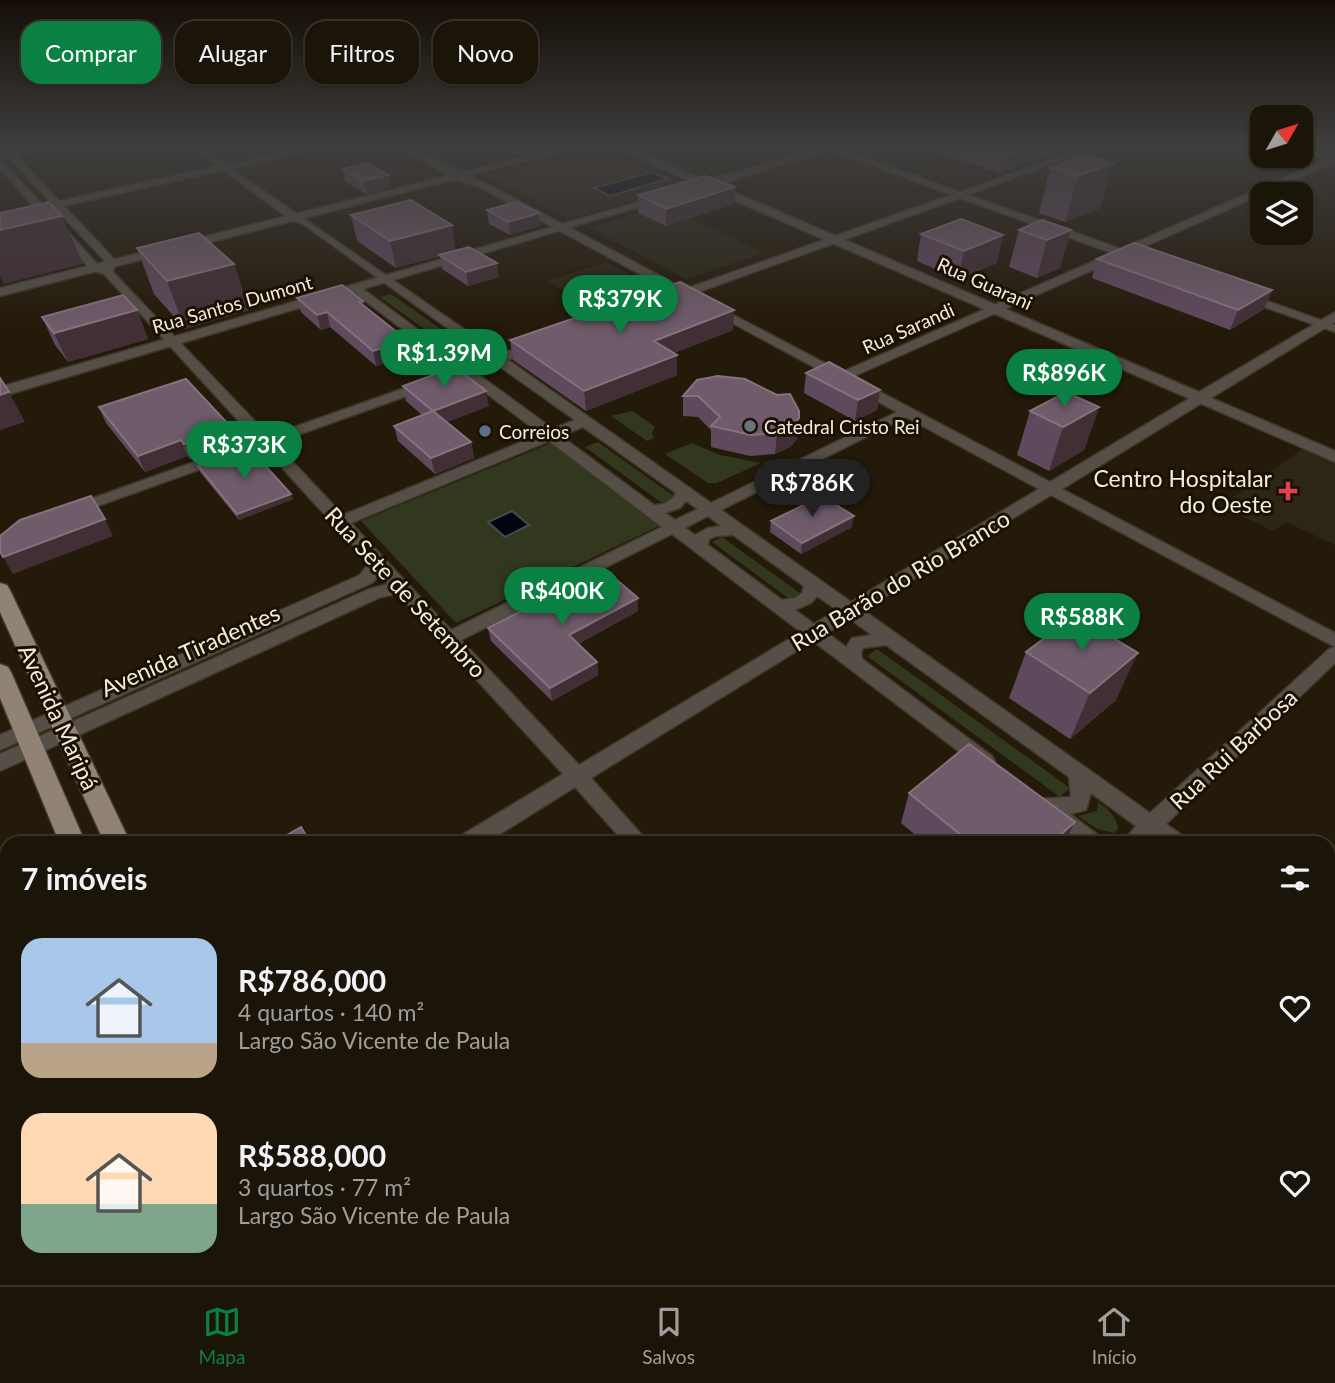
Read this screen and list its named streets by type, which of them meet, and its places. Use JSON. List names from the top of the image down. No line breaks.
{"streets":{"main road":["Avenida Maripá"],"street":["Rua Guarani","Rua Santos Dumont","Rua Sarandi","Rua Barão do Rio Branco","Rua Sete de Setembro","Avenida Tiradentes","Rua Rui Barbosa"]},"crossings":[["Rua Guarani","Rua Sarandi"],["Rua Guarani","Rua Barão do Rio Branco"],["Rua Santos Dumont","Rua Sete de Setembro"],["Rua Barão do Rio Branco","Rua Sete de Setembro"],["Rua Sete de Setembro","Avenida Tiradentes"],["Avenida Tiradentes","Avenida Maripá"]],"places":{"other":["Catedral Cristo Rei","Correios"],"health":["Centro Hospitalar do Oeste"]},"north":"top right","page":{"chip":["Comprar","Alugar","Filtros","Novo"],"price":["R$379K","R$1.39M","R$896K","R$373K","R$786K","R$400K","R$588K"],"heading":"7 imóveis","list":[{"name":"R$786,000","note":"4 quartos · 140 m² · Largo São Vicente de Paula"},{"name":"R$588,000","note":"3 quartos · 77 m² · Largo São Vicente de Paula"}],"tabs":["Mapa","Salvos","Início"]}}
